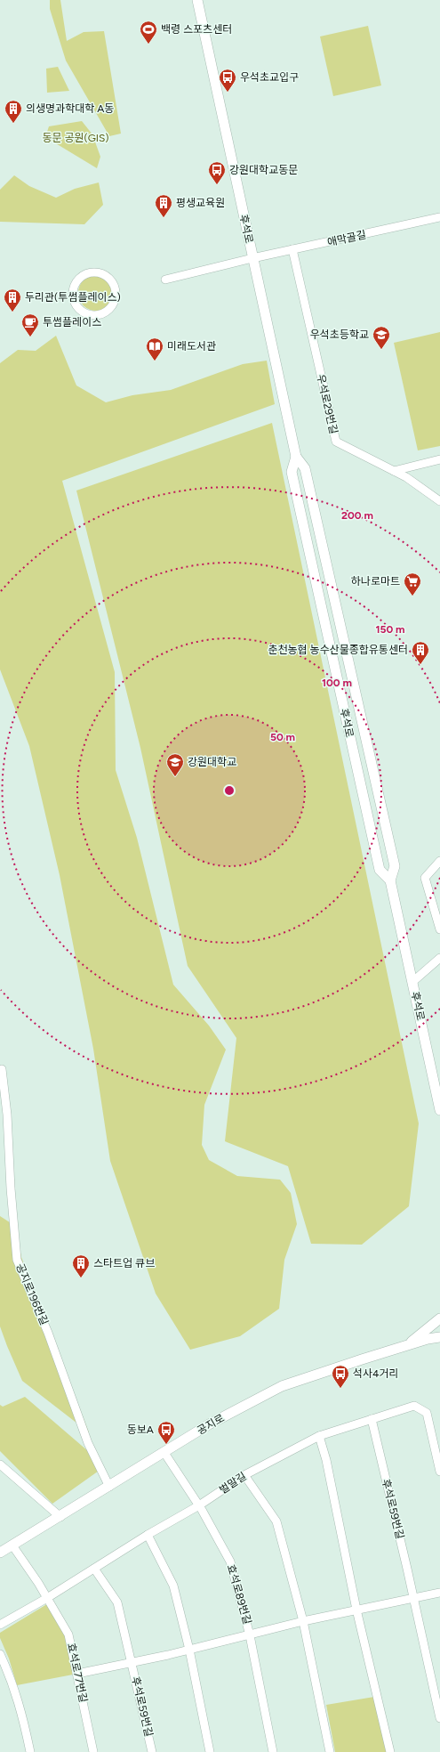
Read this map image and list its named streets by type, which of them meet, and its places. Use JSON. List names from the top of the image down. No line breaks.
{"streets":{"street":["후석로","애막골길","우석로29번길","공지로196번길","공지로","벌말길","후석로59번길","효석로89번길","효석로77번길"]},"crossings":[["후석로","애막골길"],["애막골길","우석로29번길"],["공지로196번길","공지로"],["공지로","효석로89번길"],["공지로","효석로77번길"],["벌말길","후석로59번길"],["벌말길","효석로89번길"],["벌말길","효석로77번길"],["후석로59번길","효석로89번길"],["후석로59번길","효석로77번길"]],"parks":["동문 공원(GIS)"],"places":{"sports":["백령 스포츠센터"],"bus stop":["우석초교입구","강원대학교동문","석사4거리","동보A"],"building":["의생명과학대학 A동","평생교육원","두리관(투썸플레이스)","춘천농협 농수산물종합유통센터","스타트업 큐브"],"cafe":["투썸플레이스"],"school or university":["우석초등학교","강원대학교"],"library":["미래도서관"],"supermarket":["하나로마트"]},"rings":["200 m","150 m","100 m","50 m"]}
